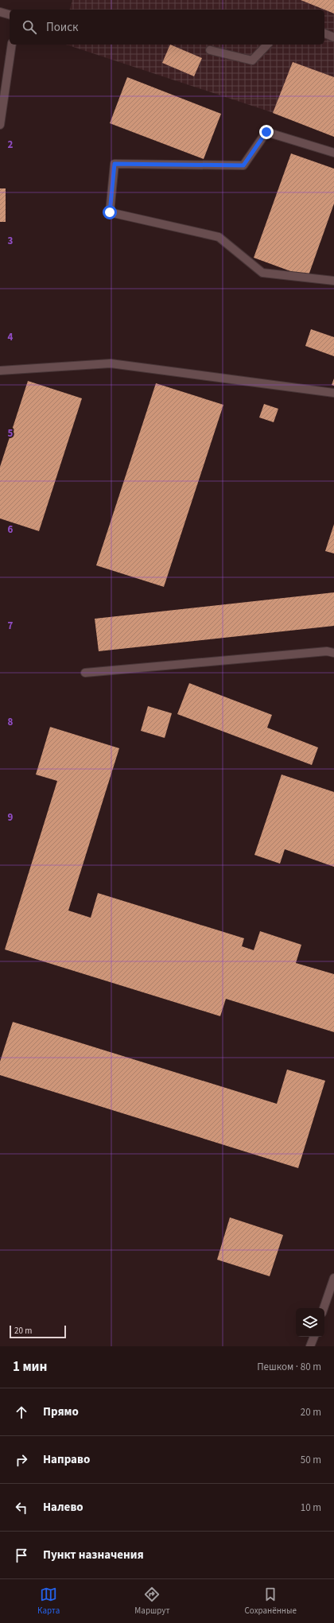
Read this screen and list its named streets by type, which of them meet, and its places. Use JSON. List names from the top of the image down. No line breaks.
{"scale_bar":"20 m","page":{"search":"Поиск","scale":"20 m","heading":["1 мин","Пешком · 80 m"],"list":[["Прямо","20 m"],["Направо","50 m"],["Налево","10 m"],"Пункт назначения"],"nav":["Карта","Маршрут","Сохранённые"]},"grid":{"rows":["2","3","4","5","6","7","8","9"]}}
